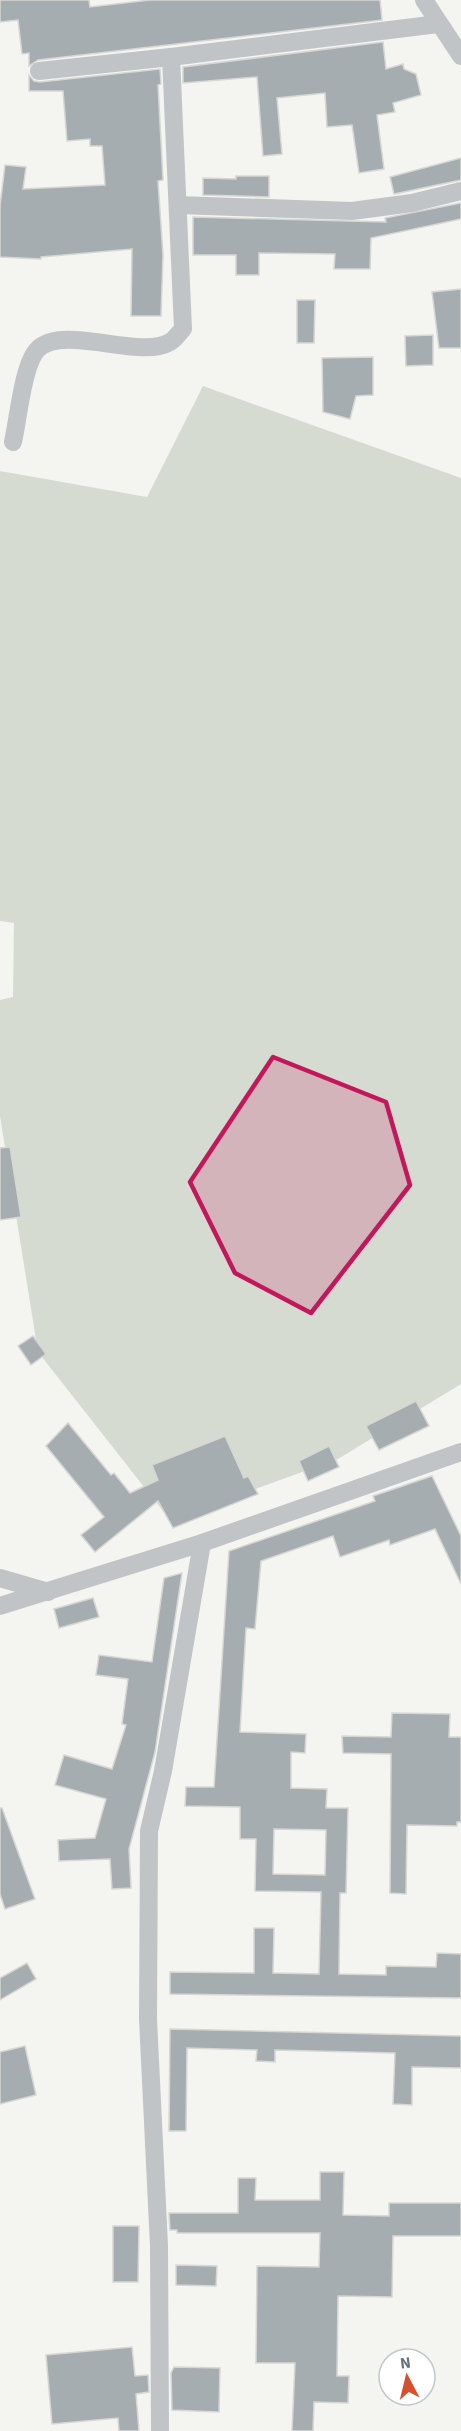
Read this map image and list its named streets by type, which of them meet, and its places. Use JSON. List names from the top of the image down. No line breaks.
{"north":"top"}
